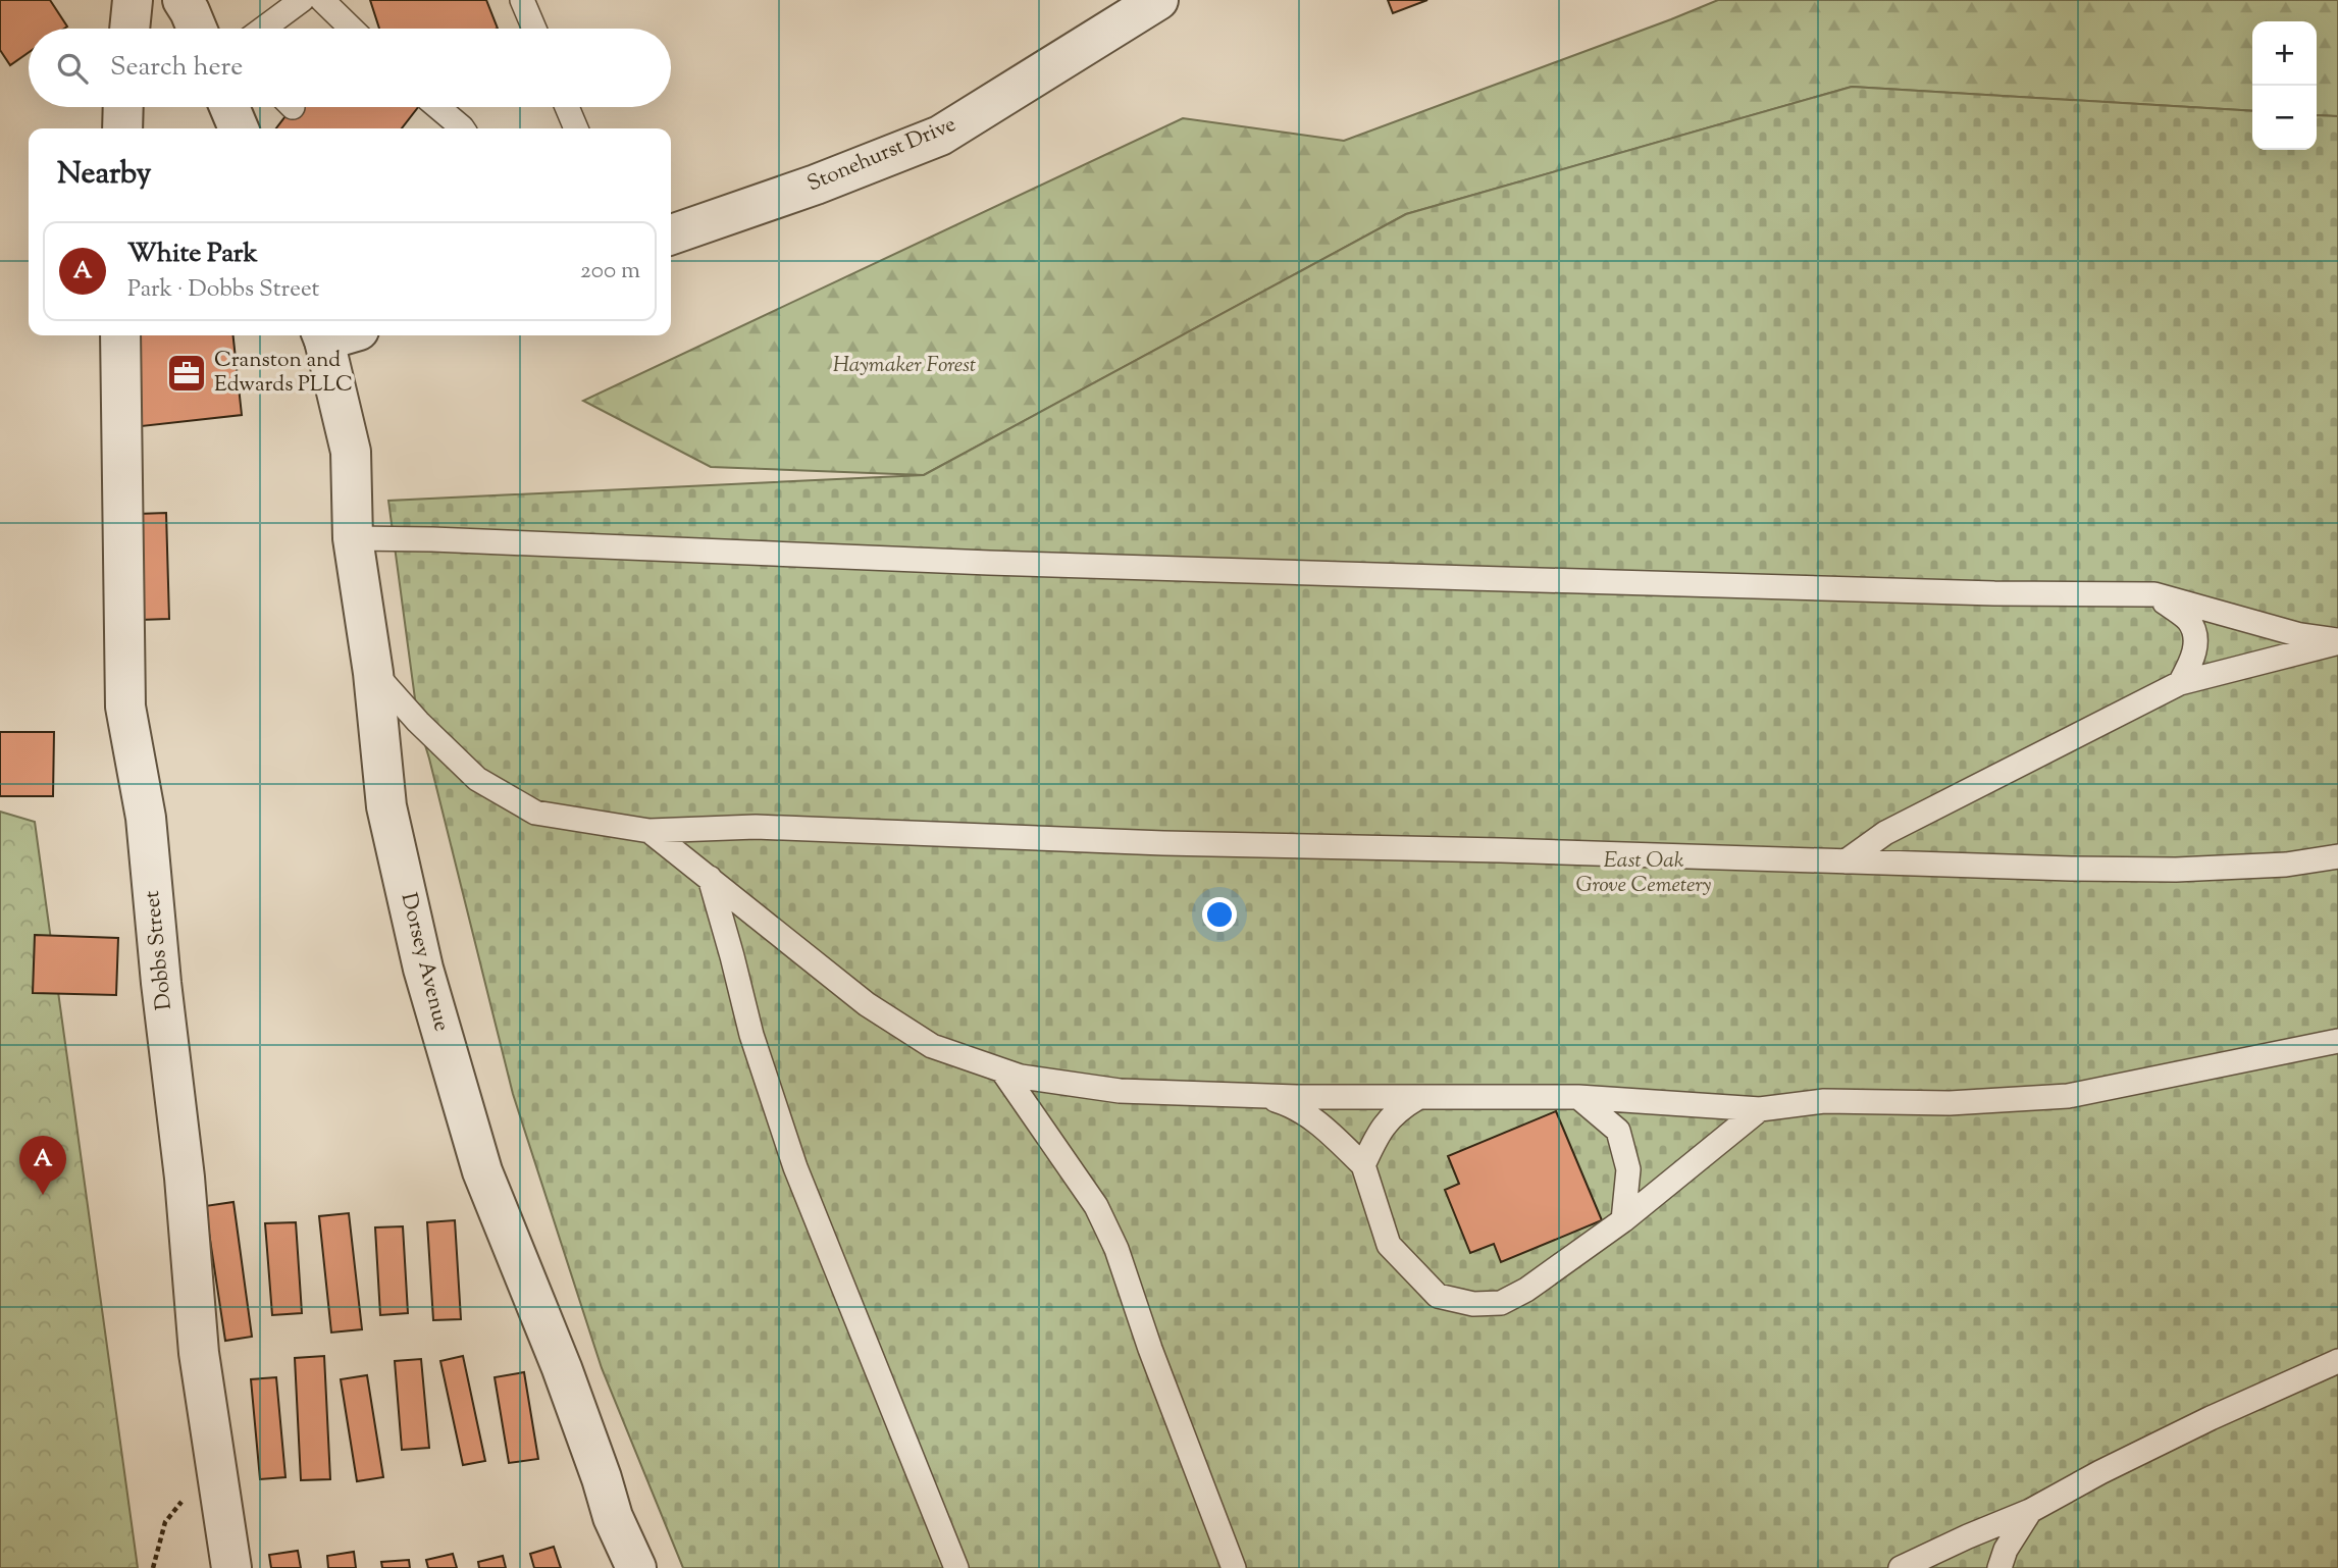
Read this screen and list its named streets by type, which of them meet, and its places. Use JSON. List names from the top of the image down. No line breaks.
{"streets":{"street":["Stonehurst Drive","Dobbs Street","Dorsey Avenue"]},"parks":["Haymaker Forest","East Oak Grove Cemetery"],"places":{"office":["Cranston and Edwards PLLC"]},"page":{"map_buttons":["+","−"],"search":"Search here","heading":"Nearby","list":[{"mark":"A","name":"White Park","note":"Park · Dobbs Street","value":"200 m"}],"pins":"A"}}
